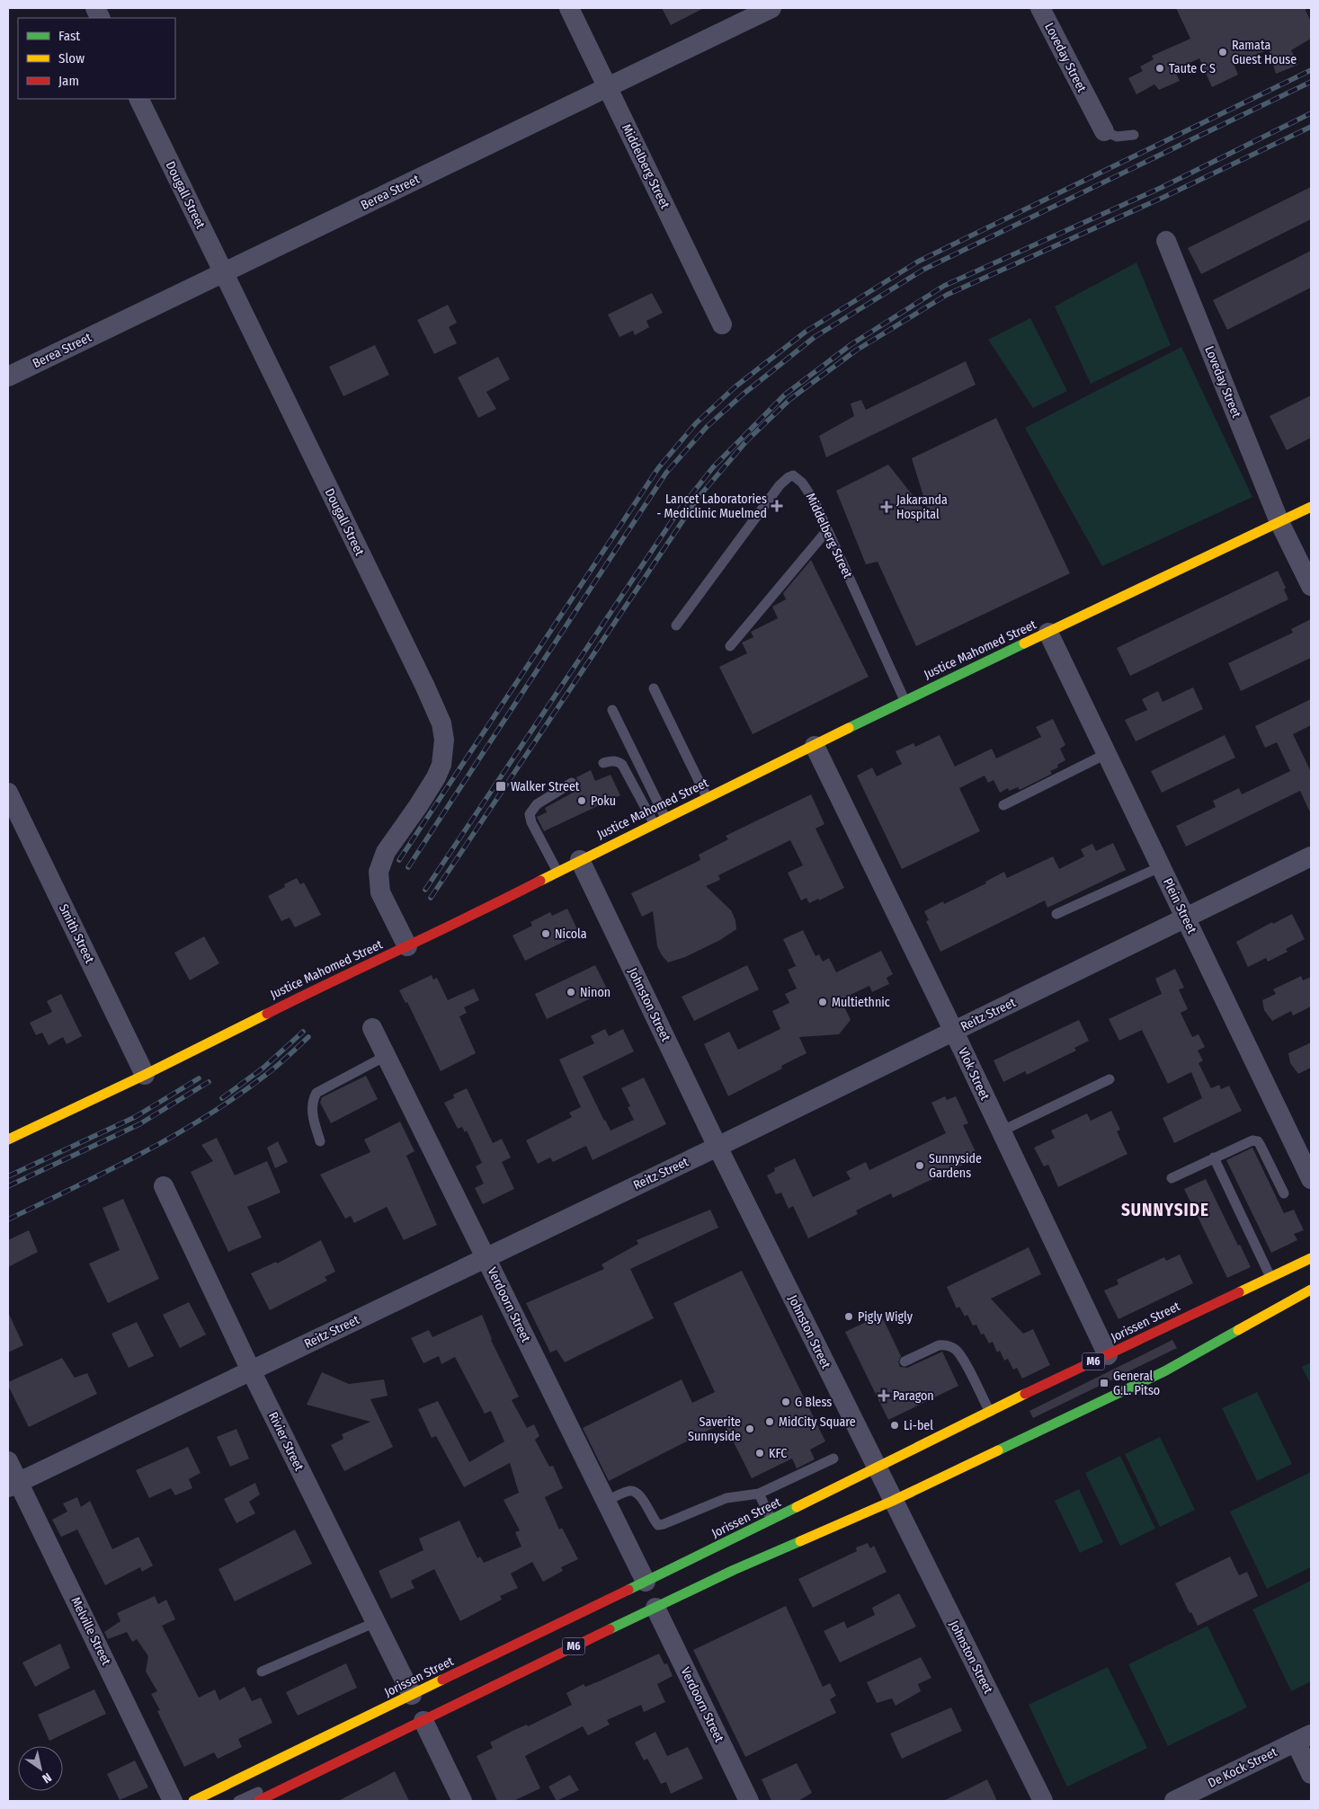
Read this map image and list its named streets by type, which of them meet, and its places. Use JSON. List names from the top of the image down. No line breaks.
{"streets":{"main road":["Justice Mahomed Street","Jorissen Street","M6"],"street":["Loveday Street","Middelberg Street","Berea Street","Dougall Street","Plein Street","Smith Street","Johnston Street","Reitz Street","Vlok Street","Verdoorn Street","Rivier Street","Melville Street","De Kock Street"]},"crossings":[["Loveday Street","Justice Mahomed Street"],["Middelberg Street","Berea Street"],["Middelberg Street","Justice Mahomed Street"],["Berea Street","Dougall Street"],["Dougall Street","Justice Mahomed Street"],["Justice Mahomed Street","Plein Street"],["Justice Mahomed Street","Smith Street"],["Justice Mahomed Street","Johnston Street"],["Justice Mahomed Street","Vlok Street"],["Plein Street","Reitz Street"],["Johnston Street","Reitz Street"],["Johnston Street","Jorissen Street"],["Reitz Street","Vlok Street"],["Reitz Street","Verdoorn Street"],["Reitz Street","Rivier Street"],["Reitz Street","Melville Street"],["Vlok Street","Jorissen Street"],["Verdoorn Street","Jorissen Street"],["Jorissen Street","Rivier Street"]],"districts":["SUNNYSIDE"],"places":{"other":["Ramata Guest House","Taute C S","Poku","Nicola","Ninon","Multiethnic","Sunnyside Gardens","Pigly Wigly","G Bless","MidCity Square","Li-bel","Saverite Sunnyside","KFC"],"health":["Lancet Laboratories - Mediclinic Muelmed","Jakaranda Hospital","Paragon"],"transit":["Walker Street","General G.L. Pitso"]},"legend":["Fast","Slow","Jam"],"north":"bottom right"}
